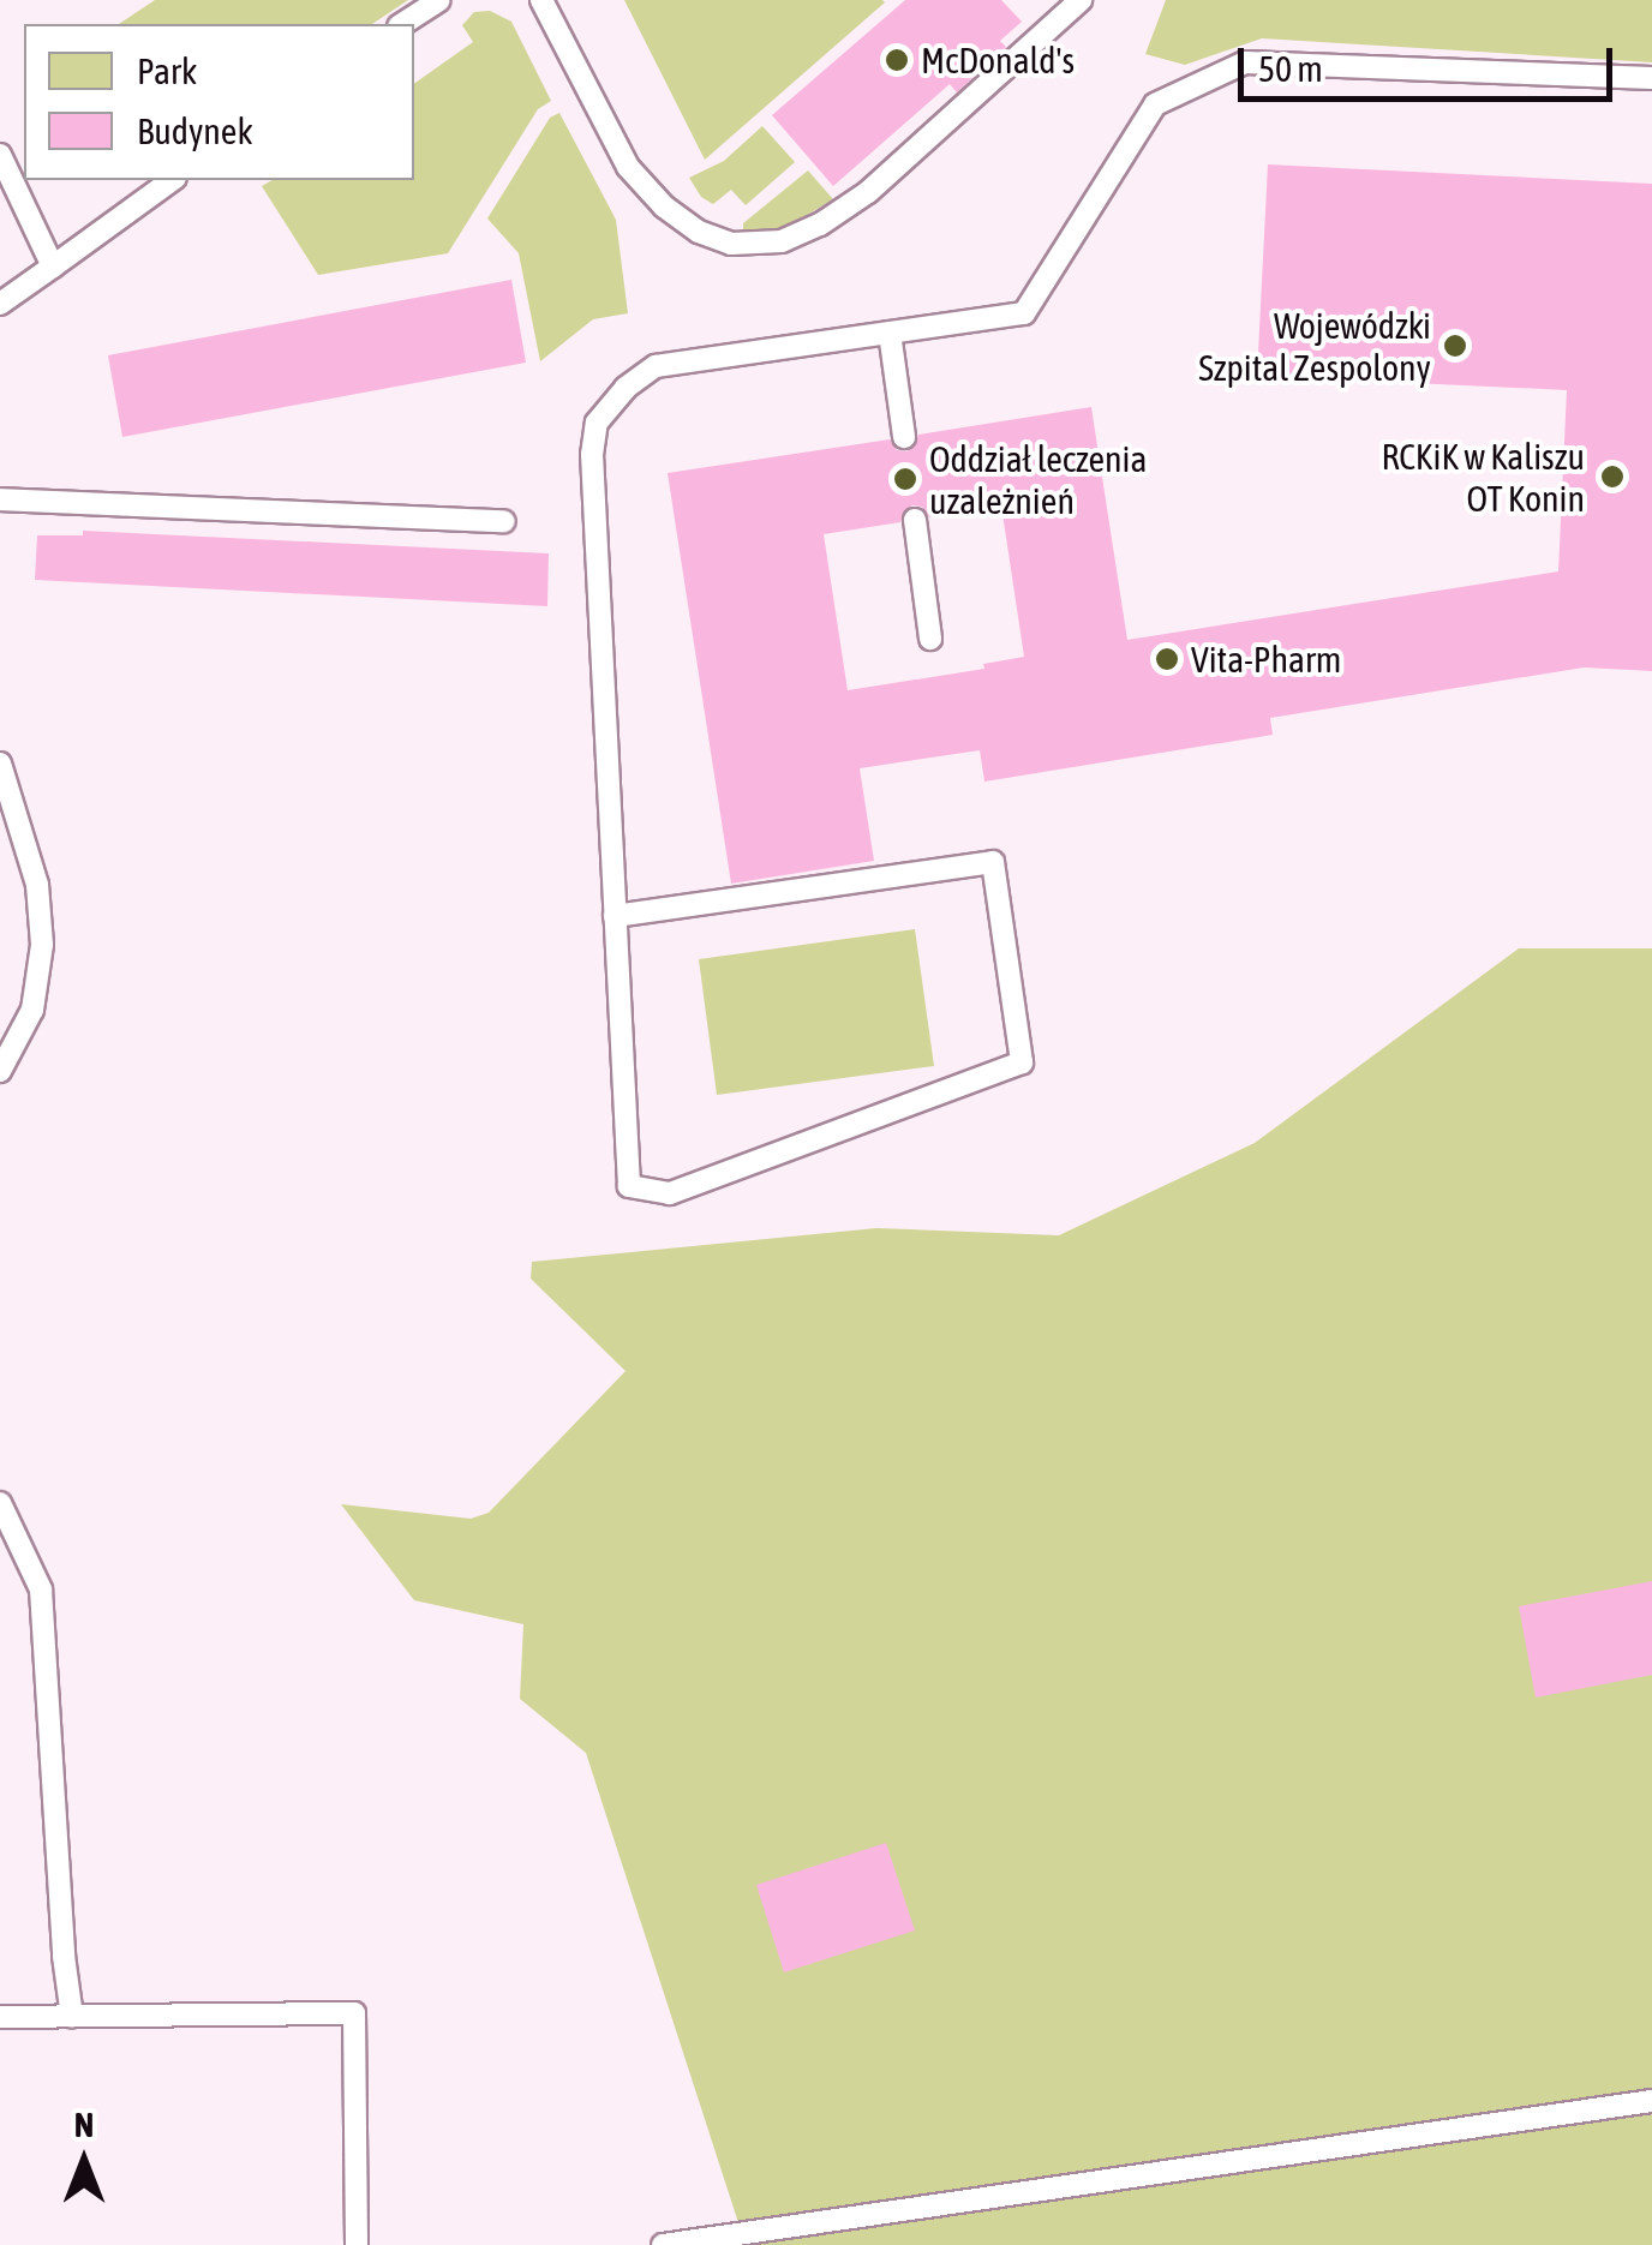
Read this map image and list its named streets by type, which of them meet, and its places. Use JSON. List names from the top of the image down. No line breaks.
{"places":["McDonald's","Wojewódzki Szpital Zespolony","RCKiK w Kaliszu OT Konin","Oddział leczenia uzależnień","Vita-Pharm"],"legend":["Park","Budynek"],"scale_bar":"50 m","north":"top"}
